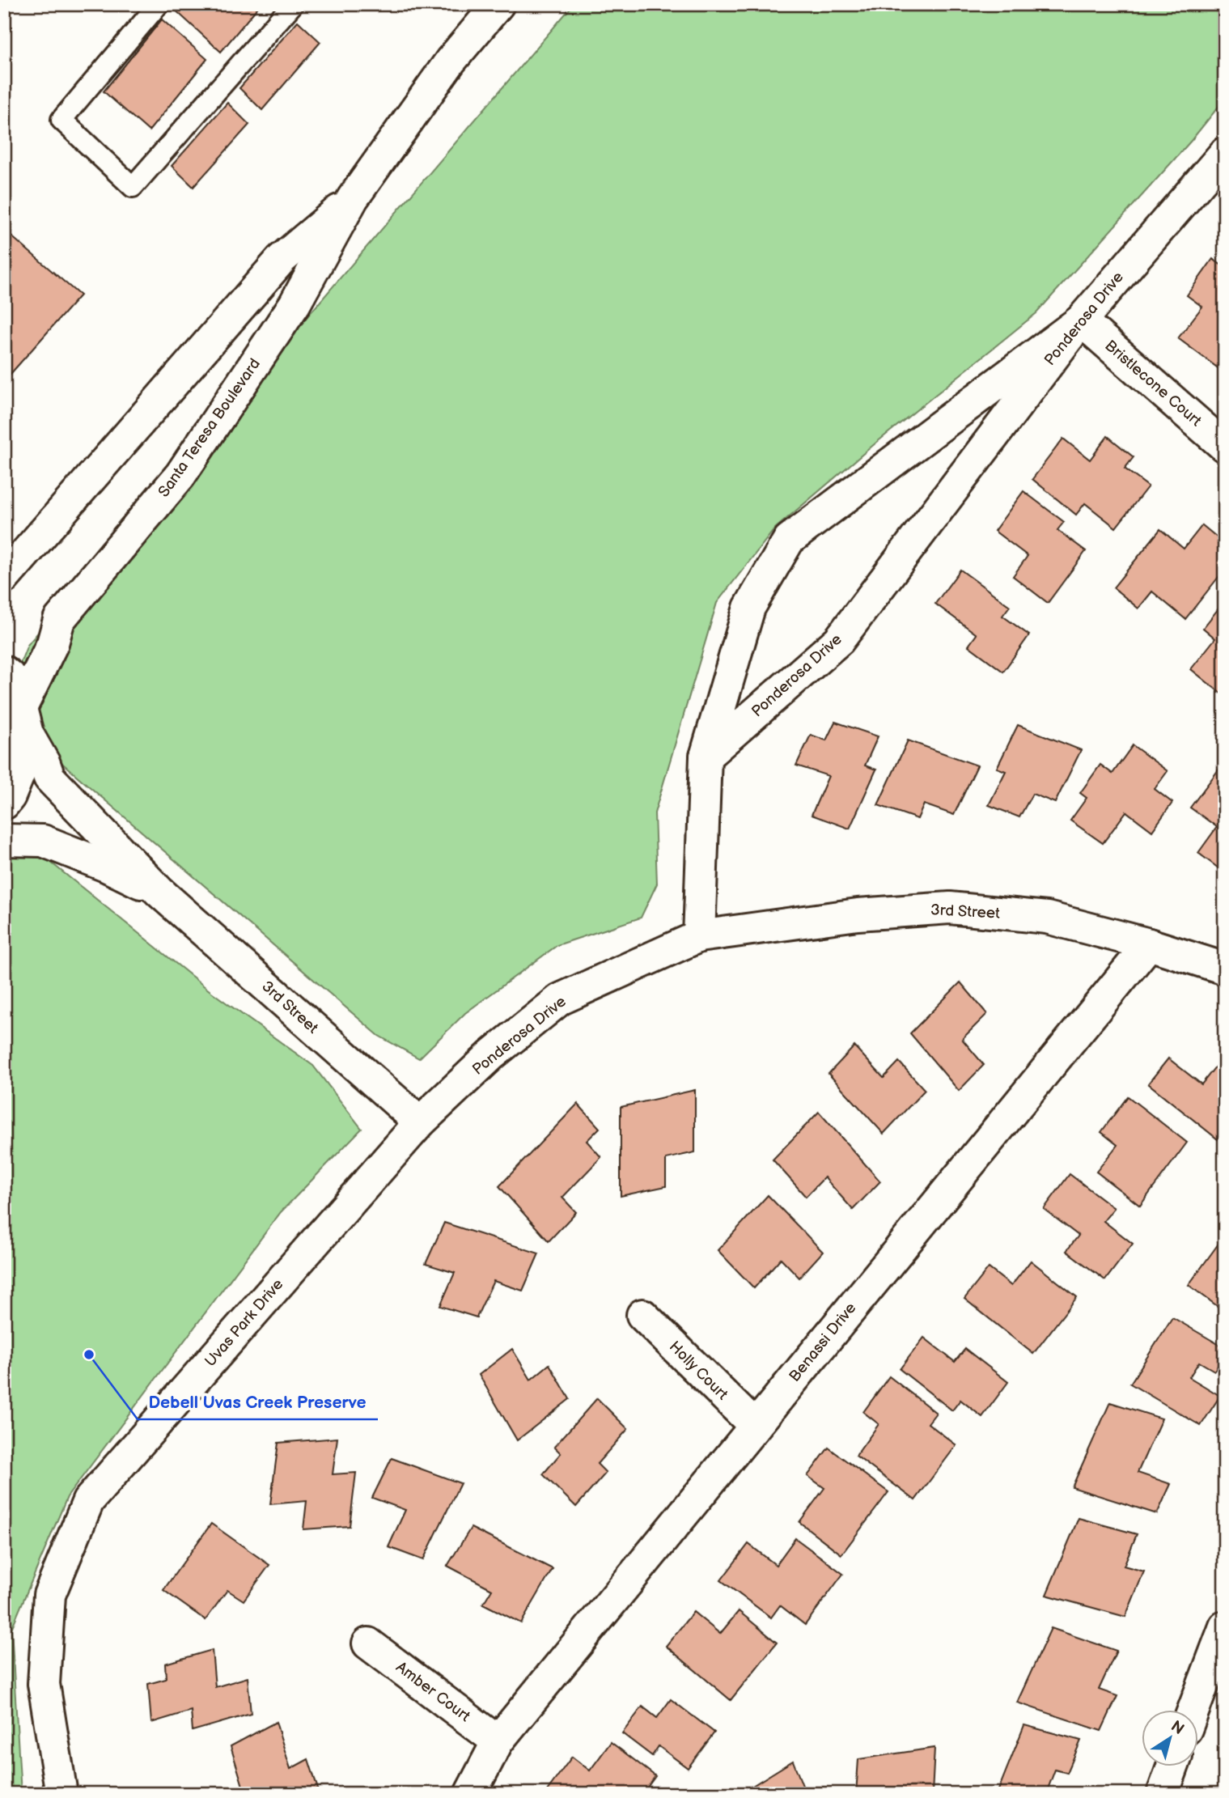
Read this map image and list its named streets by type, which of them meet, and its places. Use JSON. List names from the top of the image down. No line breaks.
{"streets":{"street":["Ponderosa Drive","Bristlecone Court","Santa Teresa Boulevard","3rd Street","Uvas Park Drive","Benassi Drive","Holly Court","Amber Court"]},"crossings":[["Ponderosa Drive","Bristlecone Court"],["Ponderosa Drive","3rd Street"],["Ponderosa Drive","Uvas Park Drive"],["Santa Teresa Boulevard","3rd Street"],["3rd Street","Uvas Park Drive"],["3rd Street","Benassi Drive"],["Benassi Drive","Holly Court"],["Benassi Drive","Amber Court"]],"places":["Debell Uvas Creek Preserve"],"north":"top right"}
